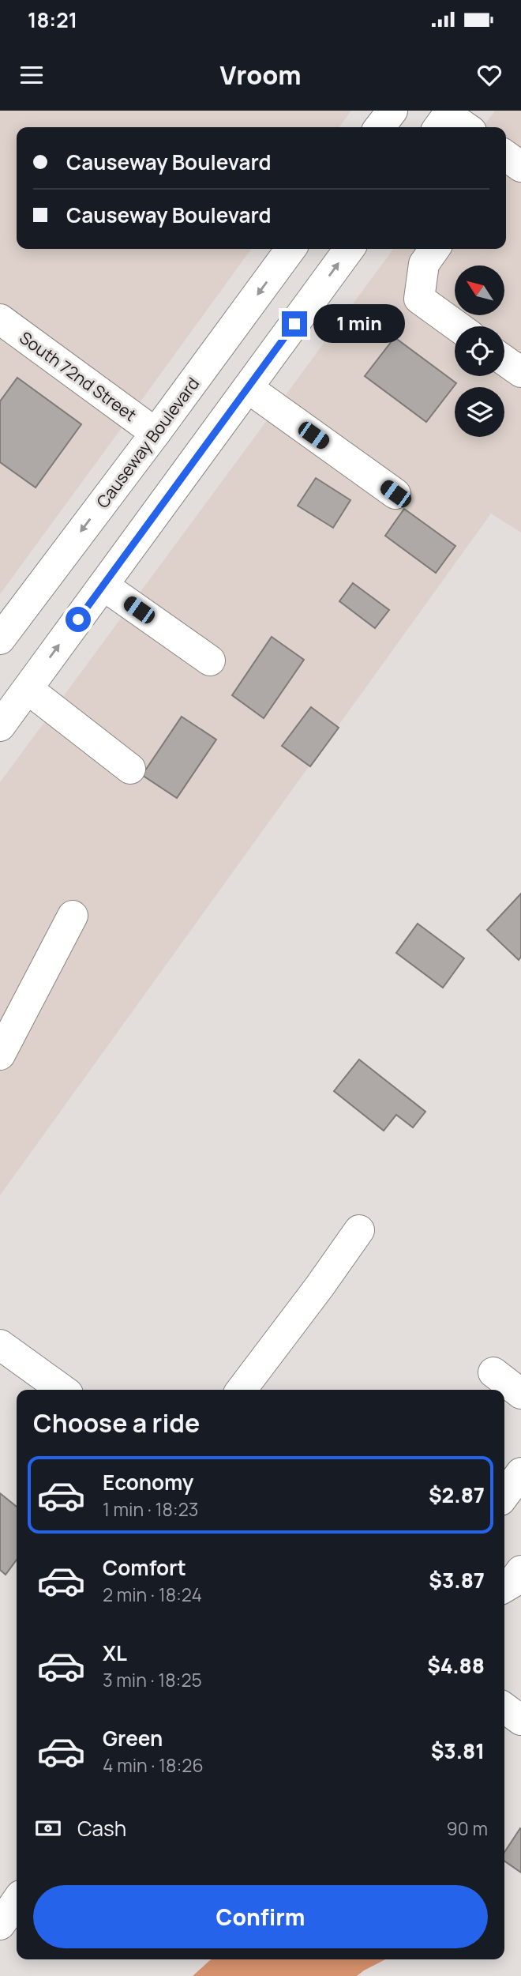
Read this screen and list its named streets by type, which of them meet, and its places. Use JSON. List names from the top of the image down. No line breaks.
{"streets":{"main road":["South 72nd Street","Causeway Boulevard"]},"crossings":[["South 72nd Street","Causeway Boulevard"]],"north":"top left","page":{"status":"18:21","header":"Vroom","banner":["Causeway Boulevard","Causeway Boulevard"],"bubble":"1 min","heading":"Choose a ride","list":[{"name":"Economy","note":"1 min · 18:23","value":"$2.87"},{"name":"Comfort","note":"2 min · 18:24","value":"$3.87"},{"name":"XL","note":"3 min · 18:25","value":"$4.88"},{"name":"Green","note":"4 min · 18:26","value":"$3.81"}],"pay":["Cash","90 m"],"buttons":"Confirm"}}
